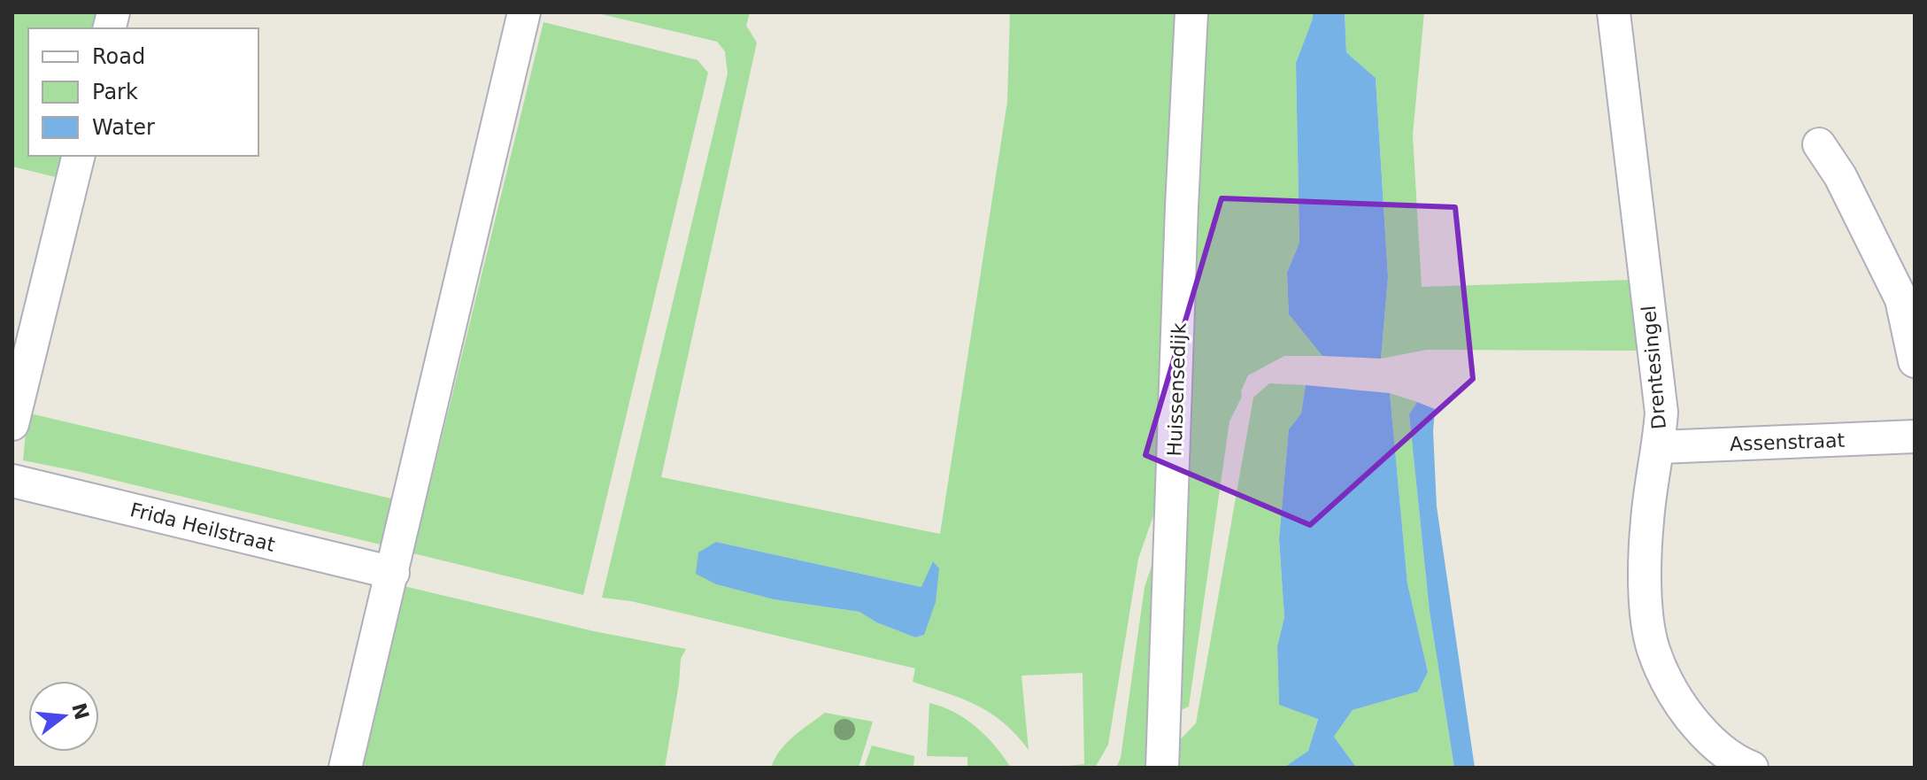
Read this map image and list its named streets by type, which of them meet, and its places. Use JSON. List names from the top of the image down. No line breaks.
{"streets":{"street":["Drentesingel","Huissensedijk","Assenstraat","Frida Heilstraat"]},"crossings":[["Drentesingel","Assenstraat"]],"legend":["Road","Park","Water"],"north":"right"}
